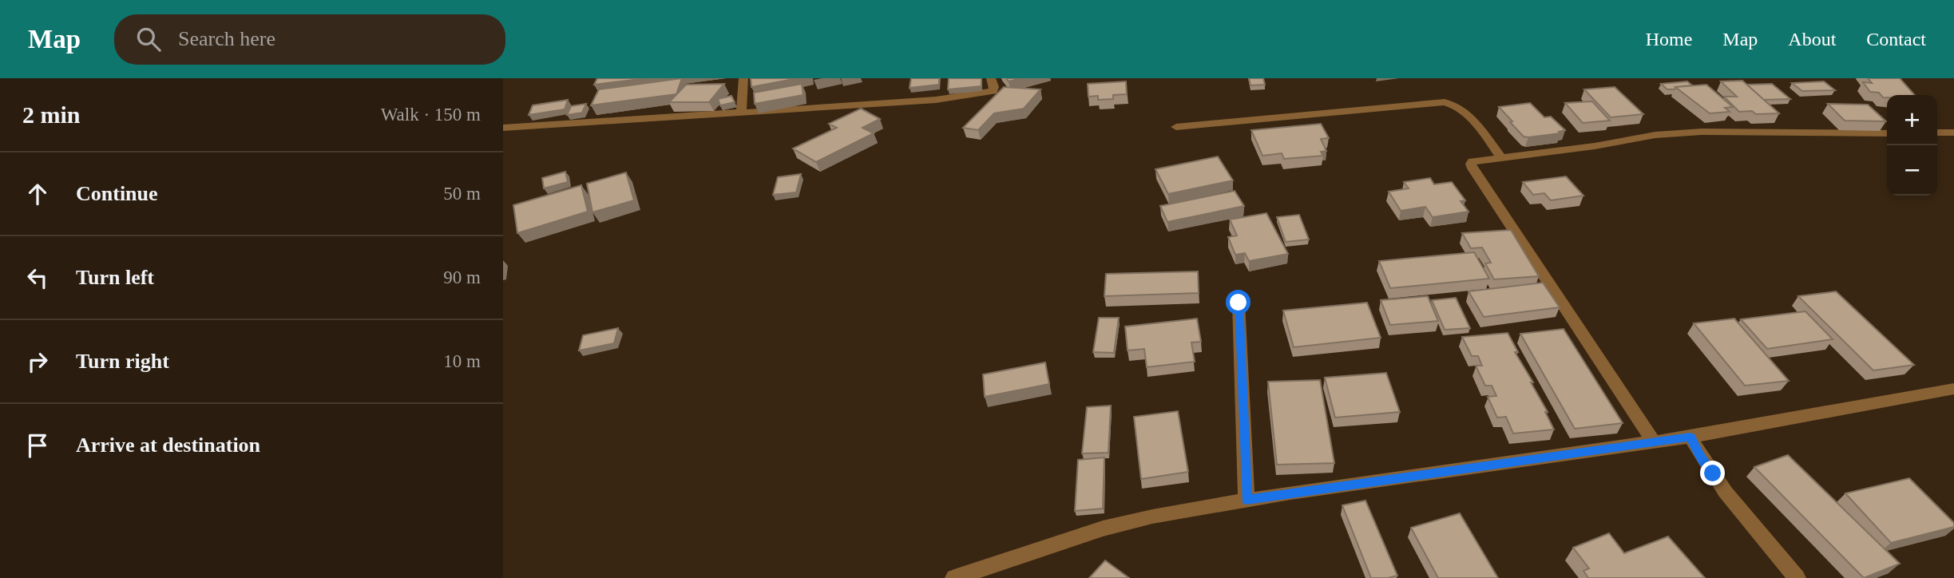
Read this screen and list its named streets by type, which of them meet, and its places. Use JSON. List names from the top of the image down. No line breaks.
{"page":{"header":"Map","search":"Search here","nav":["Home","Map","About","Contact"],"heading":["2 min","Walk · 150 m"],"map_buttons":["+","−"],"list":[["Continue","50 m"],["Turn left","90 m"],["Turn right","10 m"],"Arrive at destination"]}}
